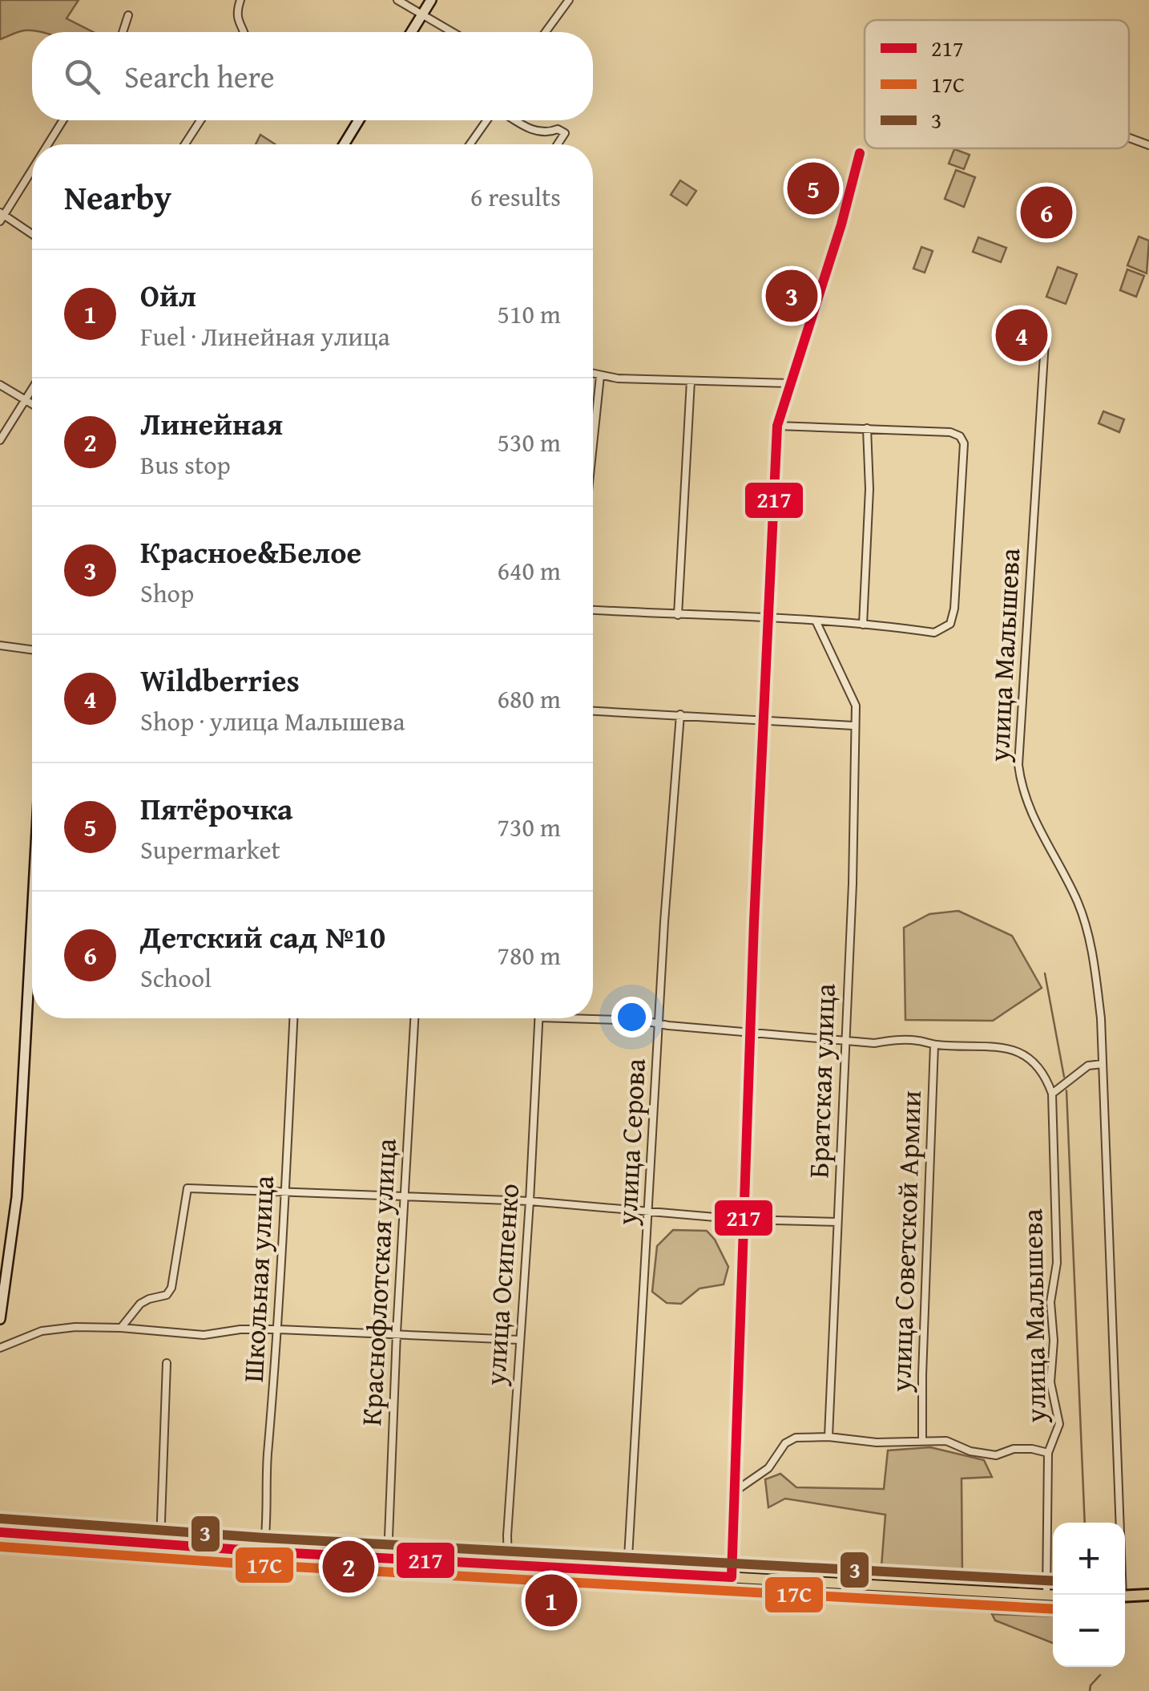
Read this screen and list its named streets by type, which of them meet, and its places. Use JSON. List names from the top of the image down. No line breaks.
{"streets":{"street":["улица Малышева","Братская улица","улица Серова","улица Советской Армии","Школьная улица","Краснофлотская улица","улица Осипенко"]},"lines":["transit line 217","transit line 3","transit line 17С"],"legend":["217","17С","3"],"page":{"search":"Search here","heading":["Nearby","6 results"],"pins":["5","6","3","4","2","1"],"list":[{"mark":"1","name":"Ойл","note":"Fuel · Линейная улица","value":"510 m"},{"mark":"2","name":"Линейная","note":"Bus stop","value":"530 m"},{"mark":"3","name":"Красное&Белое","note":"Shop","value":"640 m"},{"mark":"4","name":"Wildberries","note":"Shop · улица Малышева","value":"680 m"},{"mark":"5","name":"Пятёрочка","note":"Supermarket","value":"730 m"},{"mark":"6","name":"Детский сад №10","note":"School","value":"780 m"}],"map_buttons":["+","−"]}}
